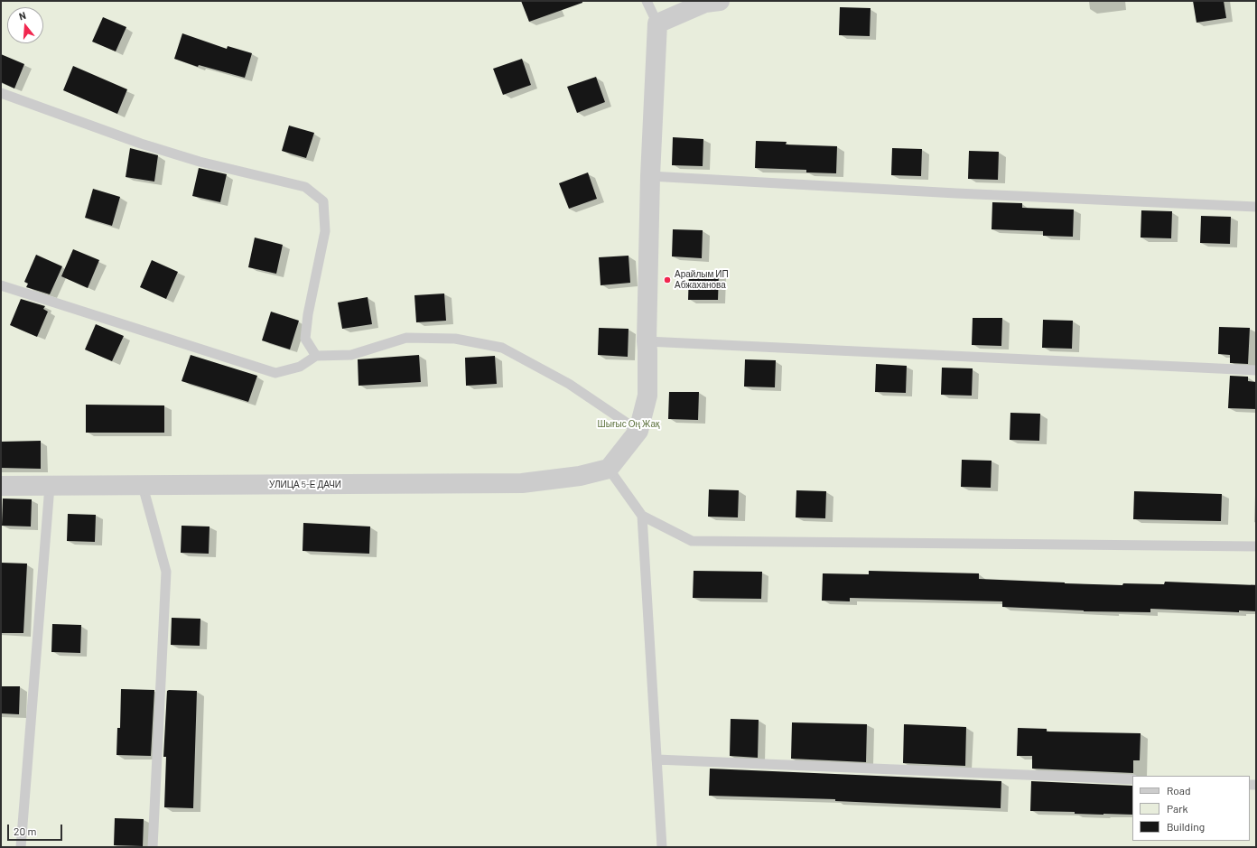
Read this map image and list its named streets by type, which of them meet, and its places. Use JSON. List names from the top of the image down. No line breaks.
{"streets":{"street":["УЛИЦА 5-Е ДАЧИ"]},"parks":["Шығыс Оң Жақ"],"places":["Арайлым ИП Абжаханова"],"legend":["Road","Park","Building"],"scale_bar":"20 m","north":"top"}
